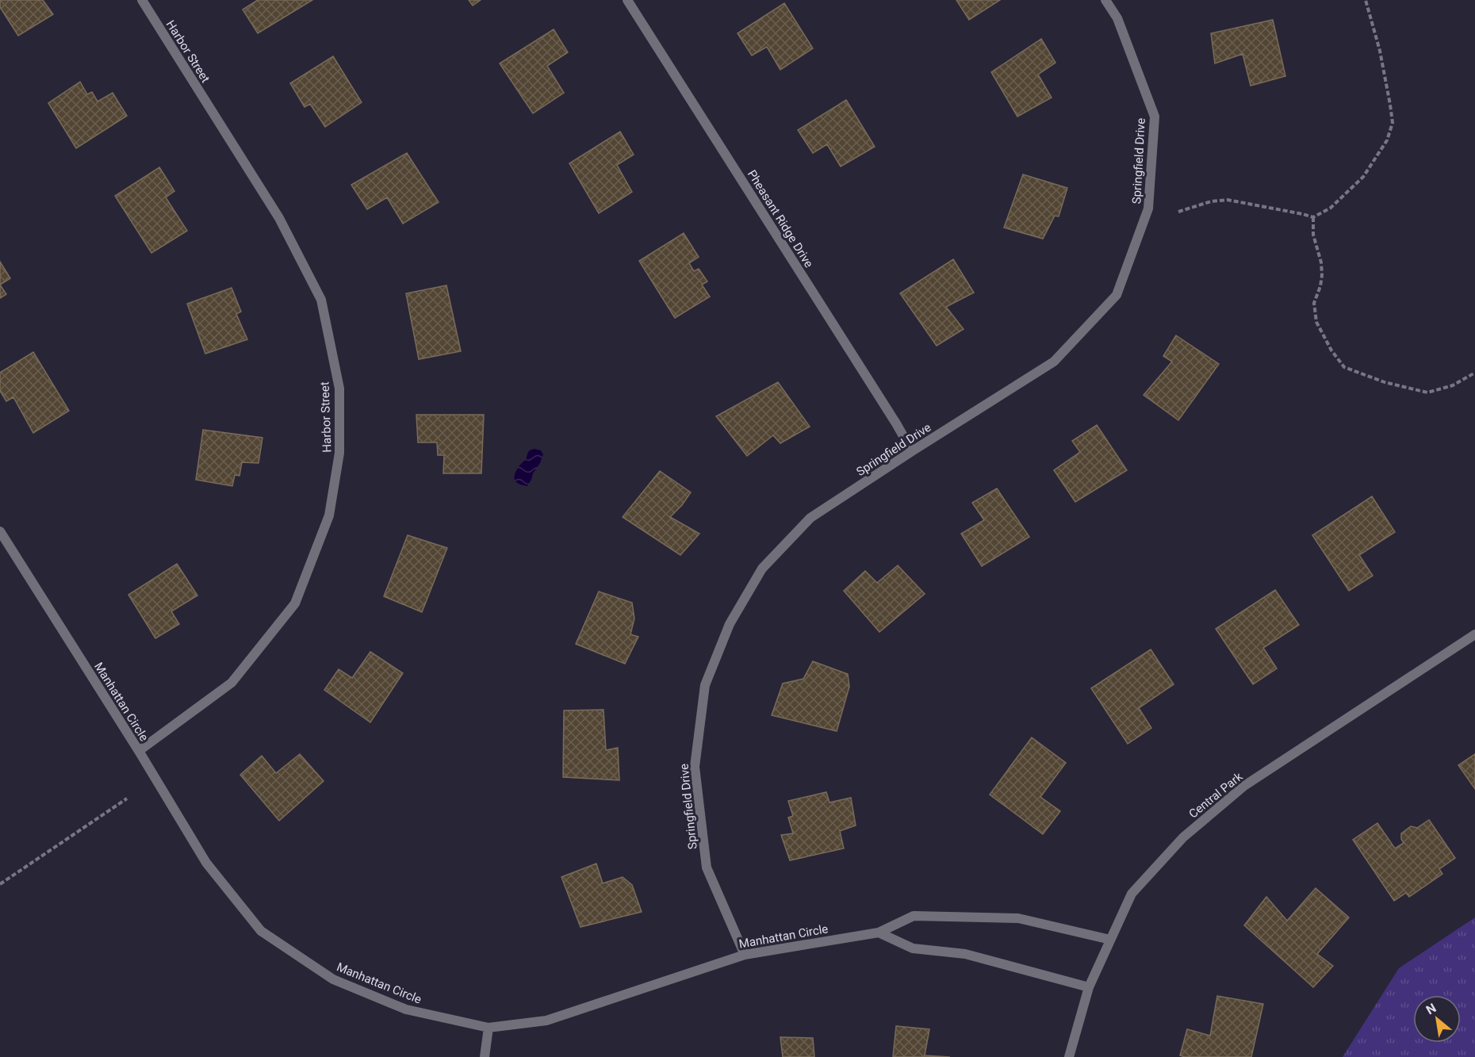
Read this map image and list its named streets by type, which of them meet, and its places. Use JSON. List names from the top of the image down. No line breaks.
{"streets":{"street":["Harbor Street","Springfield Drive","Pheasant Ridge Drive","Manhattan Circle","Central Park"]},"crossings":[["Harbor Street","Manhattan Circle"],["Springfield Drive","Pheasant Ridge Drive"],["Springfield Drive","Manhattan Circle"],["Manhattan Circle","Central Park"]],"north":"top left"}
